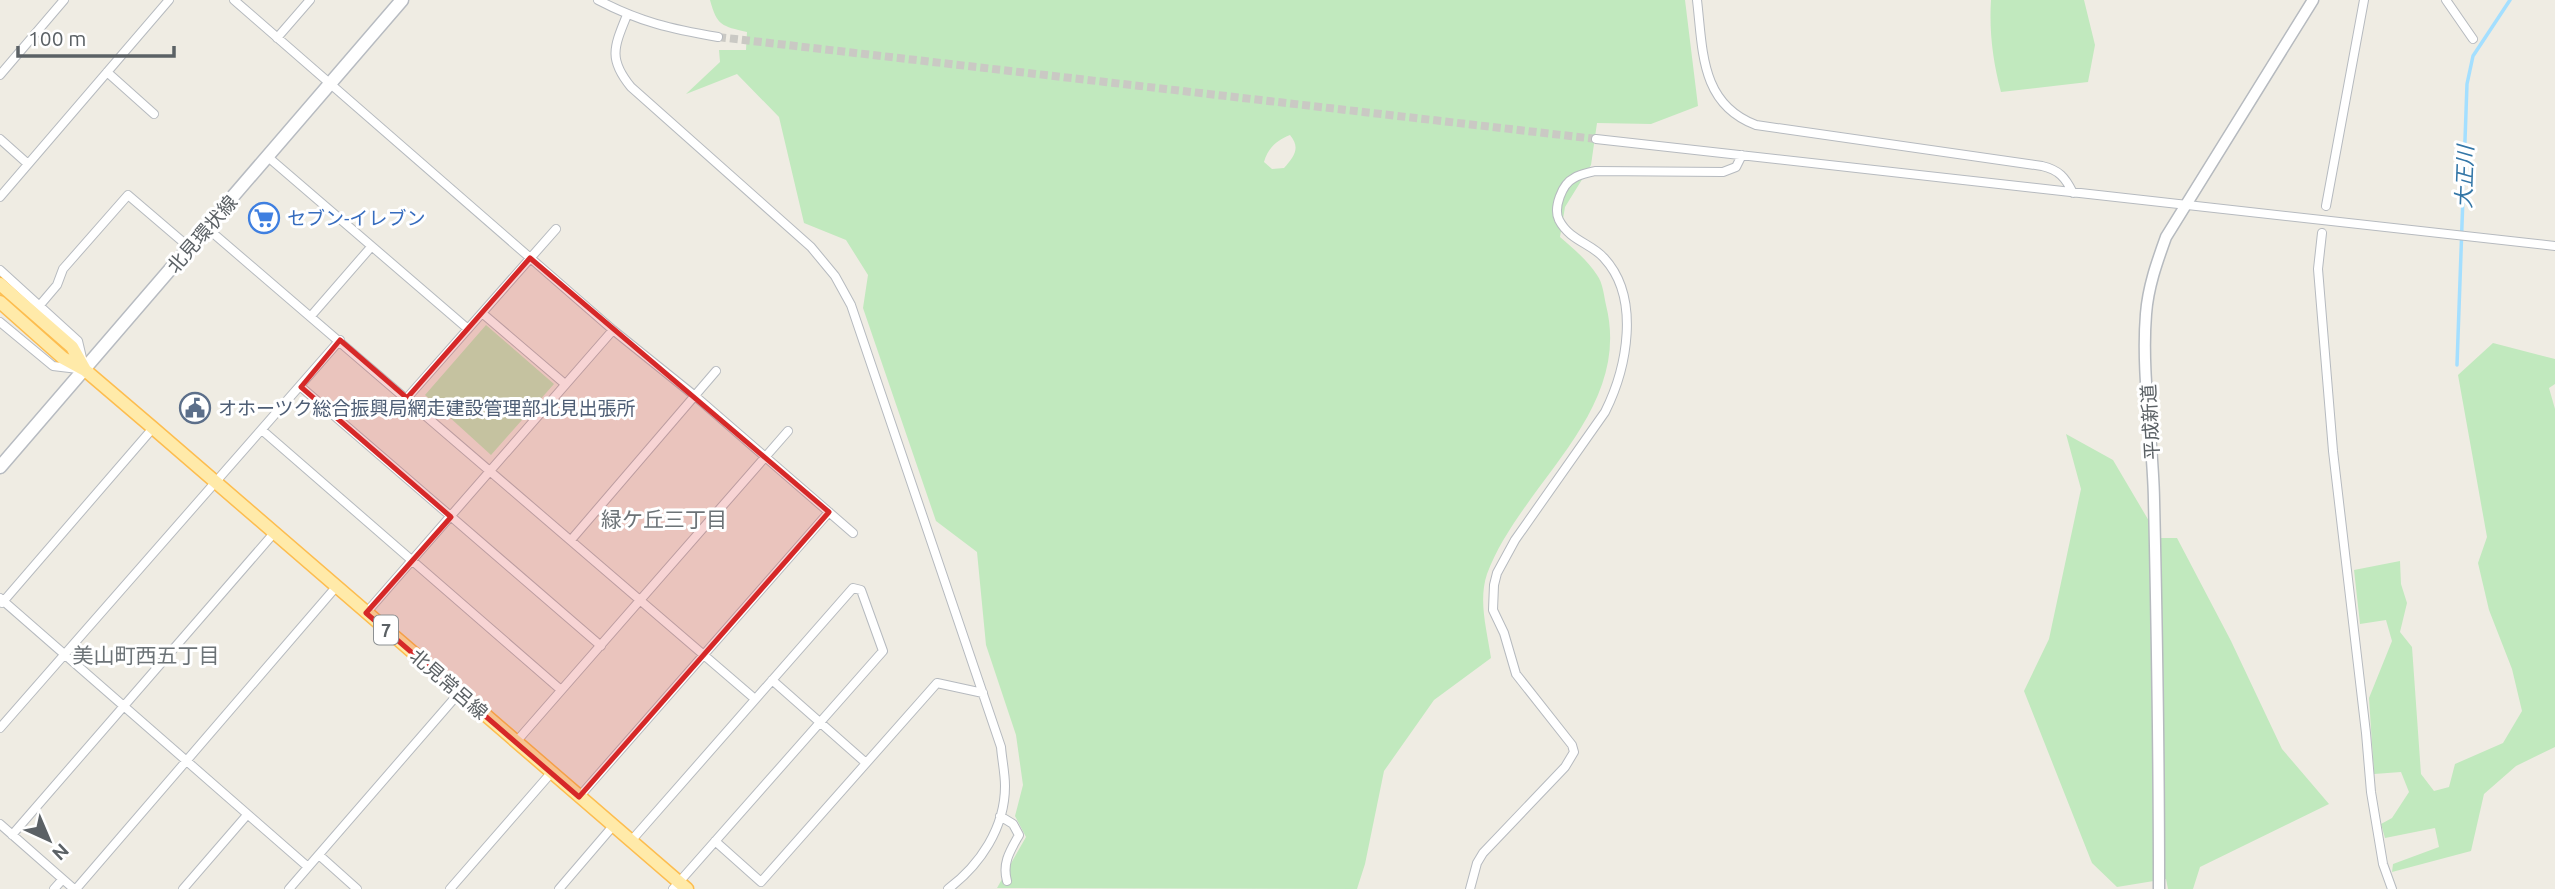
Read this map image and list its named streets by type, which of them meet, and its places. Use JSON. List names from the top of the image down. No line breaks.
{"streets":{"main road":["北見環状線","7","北見常呂線"],"street":["平成新道"]},"crossings":[["北見環状線","北見常呂線"]],"districts":["緑ケ丘三丁目","美山町西五丁目"],"water":["大正川"],"places":{"supermarket":["セブン-イレブン"],"public building":["オホーツク総合振興局網走建設管理部北見出張所"]},"scale_bar":"100 m","north":"bottom right"}
